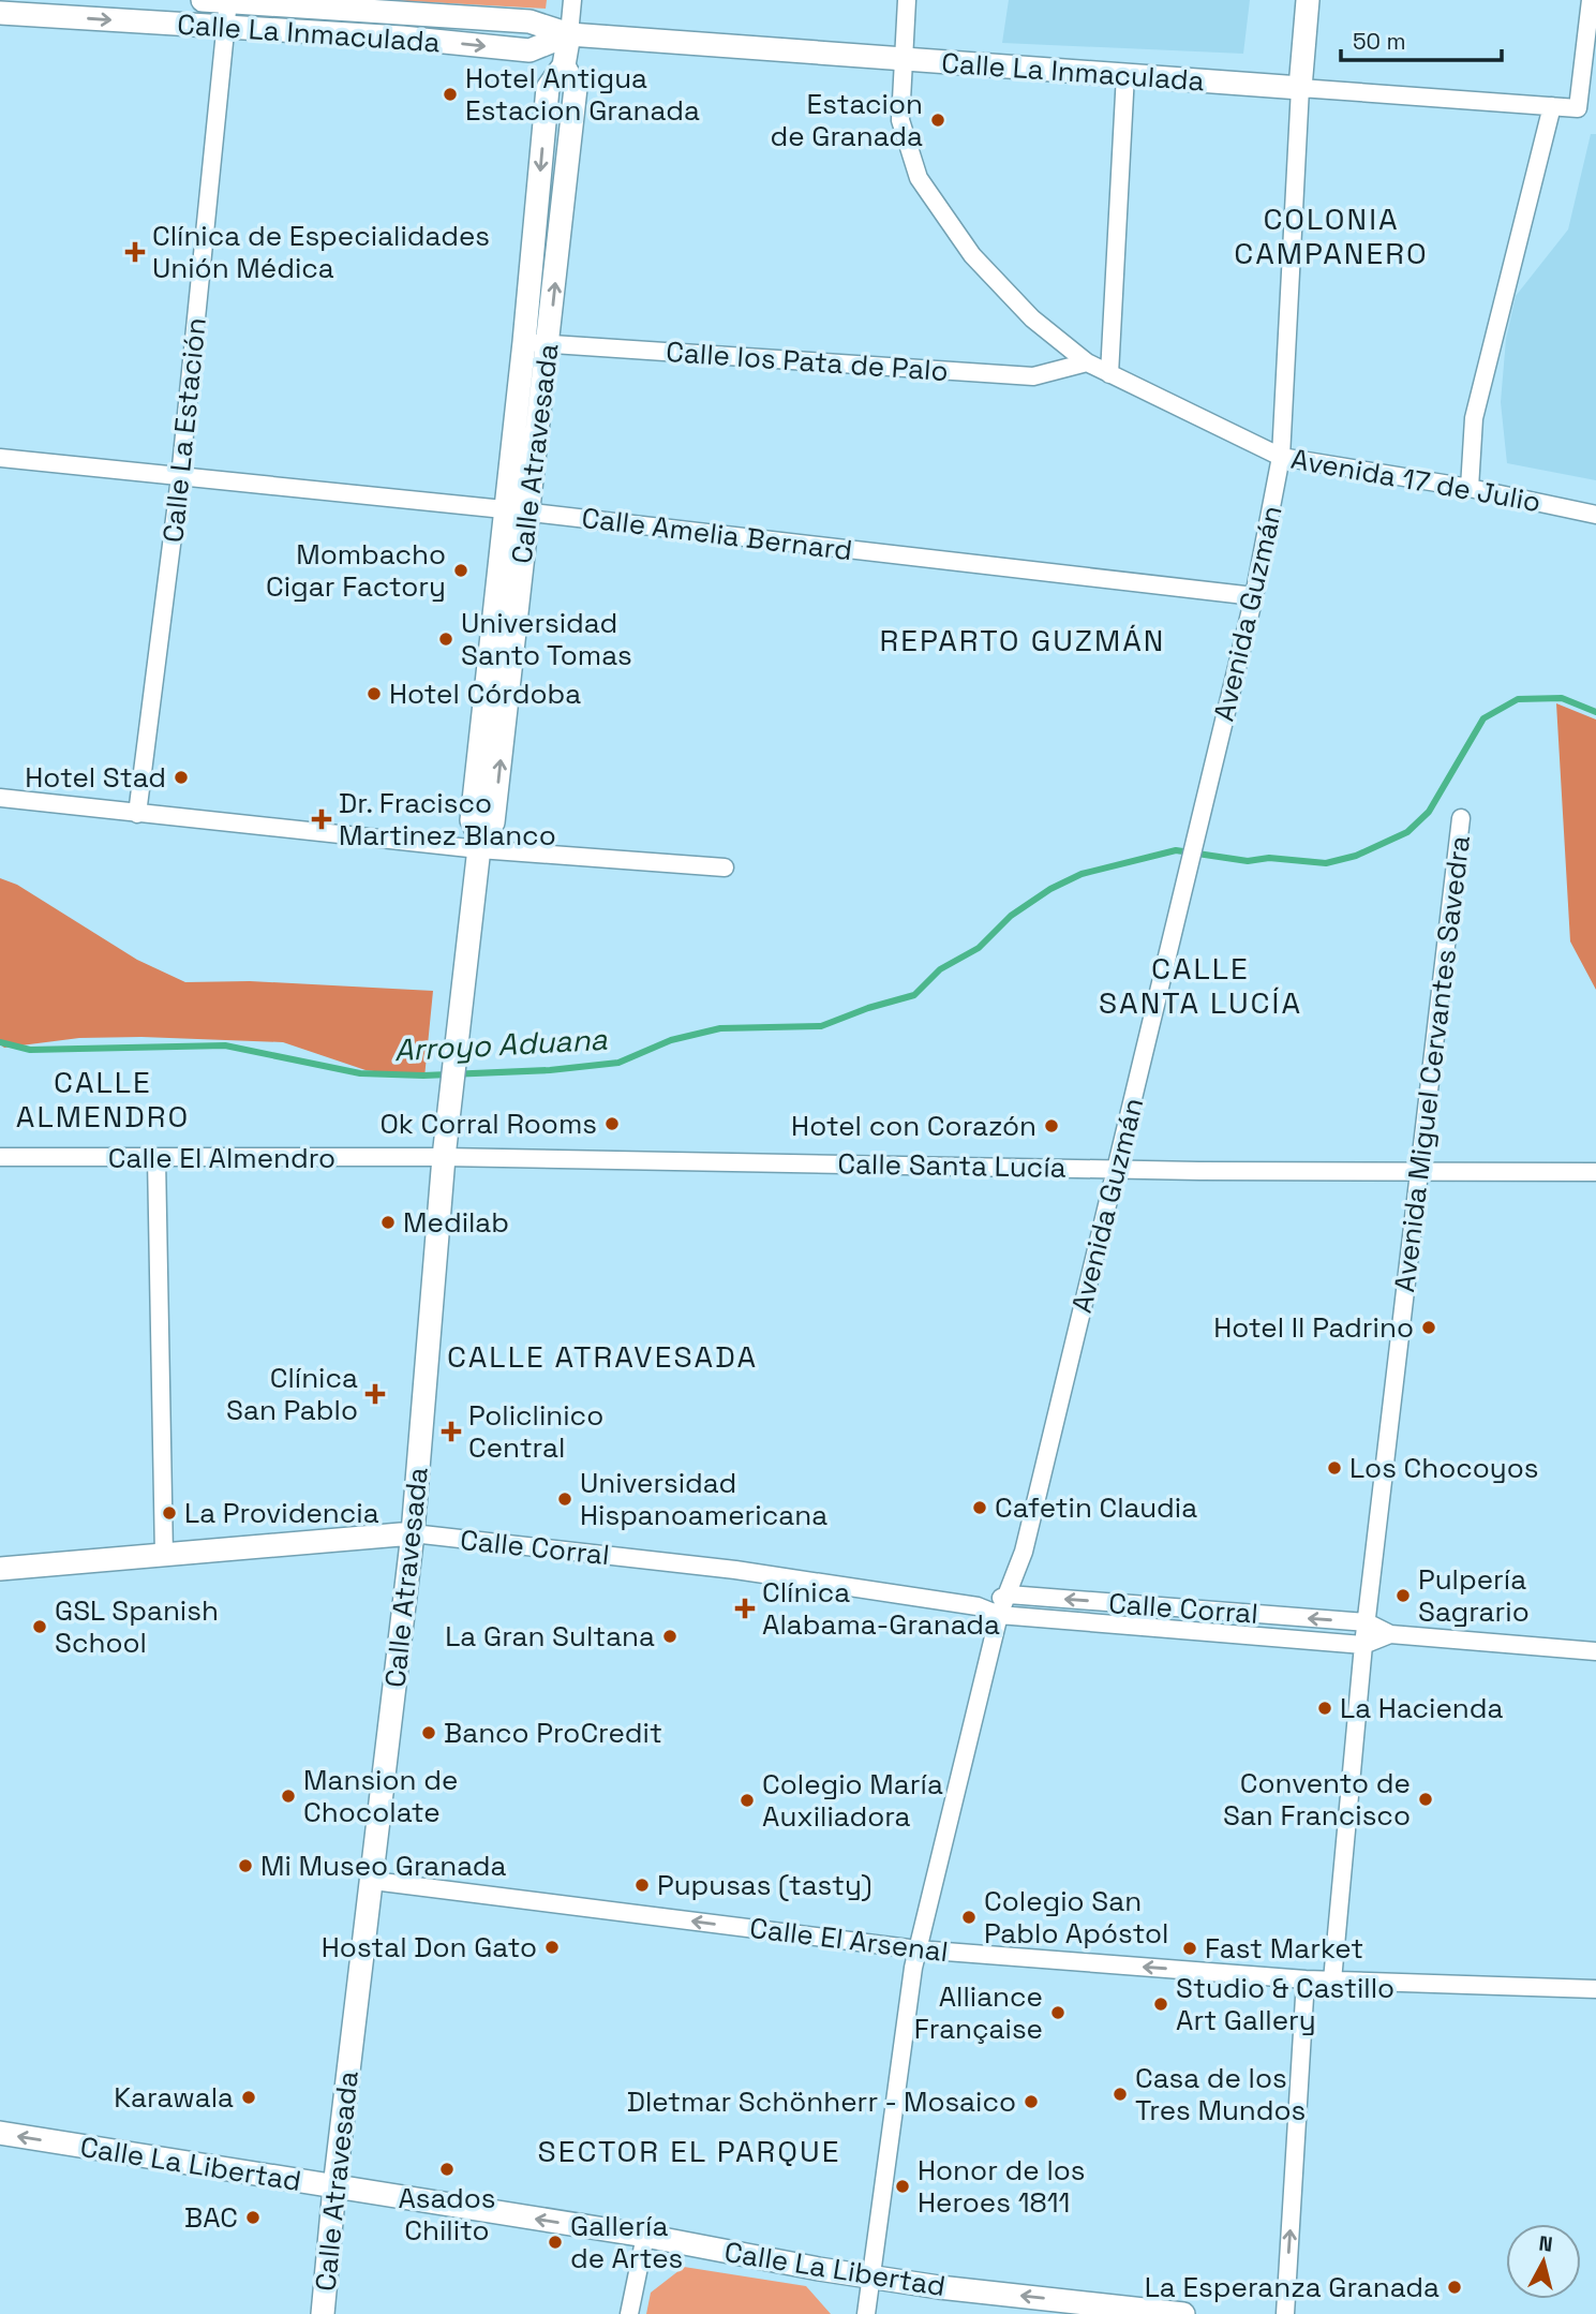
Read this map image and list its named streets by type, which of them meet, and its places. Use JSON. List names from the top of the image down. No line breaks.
{"streets":{"street":["Calle La Inmaculada","Calle los Pata de Palo","Calle La Estación","Calle Atravesada","Avenida 17 de Julio","Calle Amelia Bernard","Avenida Guzmán","Avenida Miguel Cervantes Savedra","Calle El Almendro","Calle Santa Lucía","Calle Corral","Calle El Arsenal","Calle La Libertad"]},"crossings":[["Calle La Inmaculada","Calle La Estación"],["Calle La Inmaculada","Calle Atravesada"],["Calle La Inmaculada","Avenida 17 de Julio"],["Calle La Inmaculada","Avenida Guzmán"],["Calle los Pata de Palo","Calle Atravesada"],["Calle los Pata de Palo","Avenida 17 de Julio"],["Calle La Estación","Calle Amelia Bernard"],["Calle Atravesada","Calle Amelia Bernard"],["Calle Atravesada","Calle El Almendro"],["Calle Atravesada","Calle Santa Lucía"],["Calle Atravesada","Calle Corral"],["Calle Atravesada","Calle El Arsenal"],["Calle Atravesada","Calle La Libertad"],["Avenida 17 de Julio","Avenida Guzmán"],["Calle Amelia Bernard","Avenida Guzmán"],["Avenida Guzmán","Calle Santa Lucía"],["Avenida Guzmán","Calle Corral"],["Avenida Guzmán","Calle El Arsenal"],["Avenida Guzmán","Calle La Libertad"],["Avenida Miguel Cervantes Savedra","Calle Santa Lucía"],["Avenida Miguel Cervantes Savedra","Calle Corral"],["Avenida Miguel Cervantes Savedra","Calle El Arsenal"],["Calle El Almendro","Calle Santa Lucía"]],"one_way":["Calle El Arsenal","Calle La Libertad"],"districts":["COLONIA CAMPANERO","REPARTO GUZMÁN","CALLE SANTA LUCÍA","CALLE ALMENDRO","CALLE ATRAVESADA","SECTOR EL PARQUE"],"water":["Arroyo Aduana"],"places":{"other":["Hotel Antigua Estacion Granada","Estacion de Granada","Mombacho Cigar Factory","Universidad Santo Tomas","Hotel Córdoba","Hotel Stad","Ok Corral Rooms","Hotel con Corazón","Medilab","Hotel Il Padrino","Los Chocoyos","Universidad Hispanoamericana","Cafetin Claudia","La Providencia","Pulpería Sagrario","GSL Spanish School","La Gran Sultana","La Hacienda","Banco ProCredit","Mansion de Chocolate","Convento de San Francisco","Colegio María Auxiliadora","Mi Museo Granada","Pupusas (tasty)","Colegio San Pablo Apóstol","Hostal Don Gato","Fast Market","Studio & Castillo Art Gallery","Alliance Française","Casa de los Tres Mundos","Karawala","DIetmar Schönherr - Mosaico","Asados Chilito","Honor de los Heroes 1811","BAC","Gallería de Artes","La Esperanza Granada"],"health":["Clínica de Especialidades Unión Médica","Dr. Fracisco Martinez Blanco","Clínica San Pablo","Policlinico Central","Clínica Alabama-Granada"]},"scale_bar":"50 m","north":"top"}
